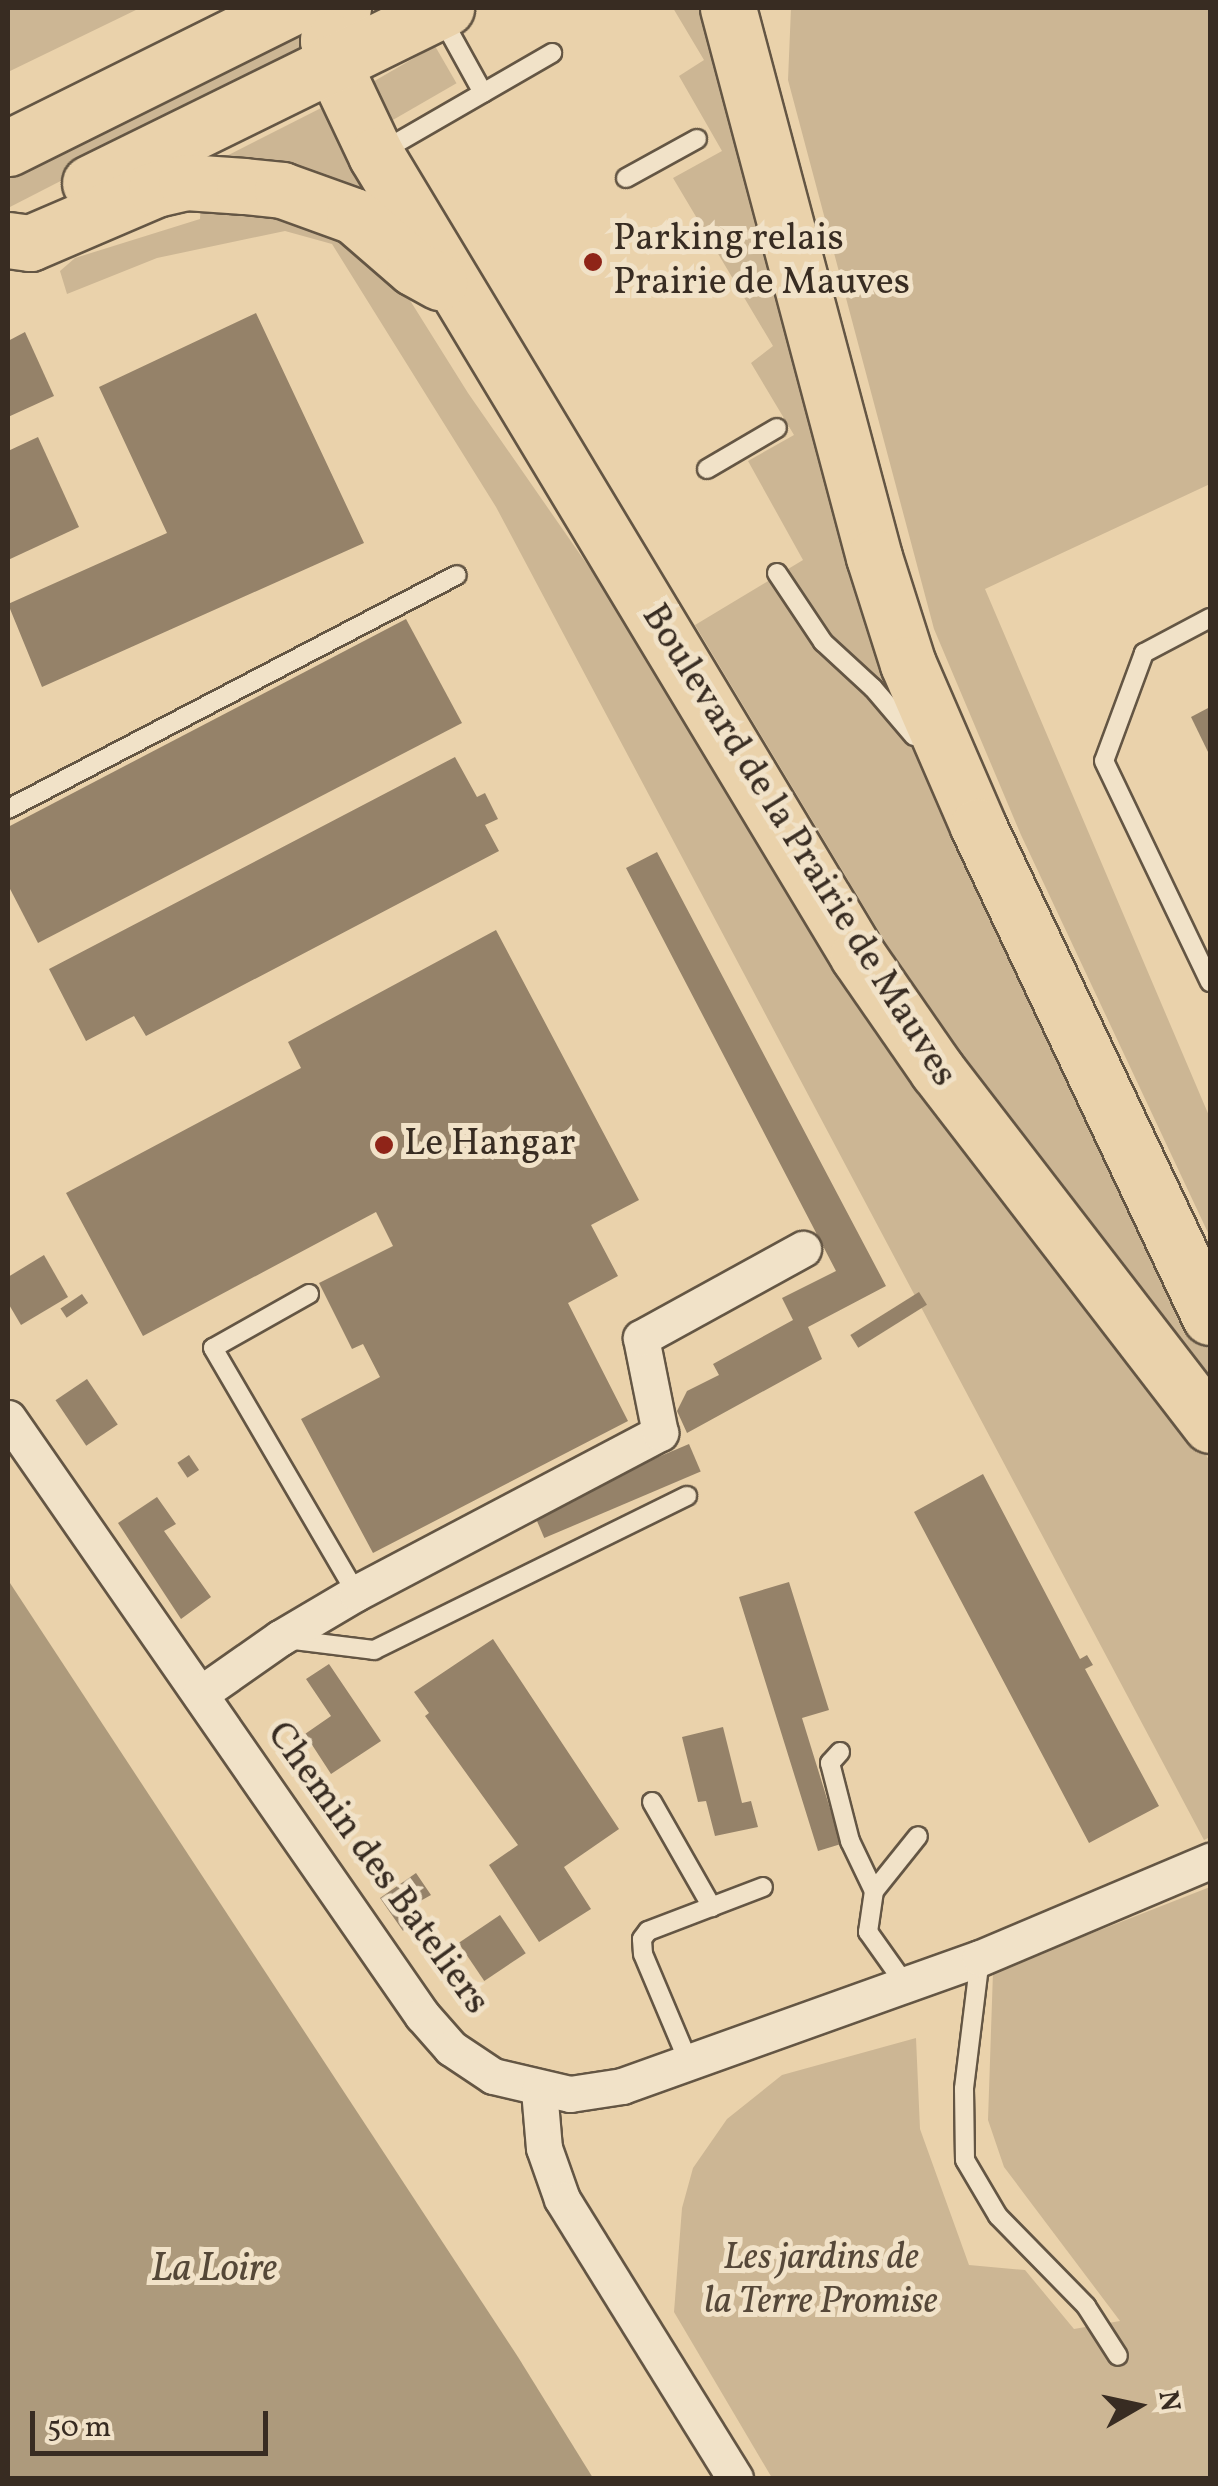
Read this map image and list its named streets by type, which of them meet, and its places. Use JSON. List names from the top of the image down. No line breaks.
{"streets":{"main road":["Boulevard de la Prairie de Mauves"],"street":["Chemin des Bateliers"]},"water":["La Loire"],"parks":["Les jardins de la Terre Promise"],"places":["Parking relais Prairie de Mauves","Le Hangar"],"scale_bar":"50 m","north":"right"}
